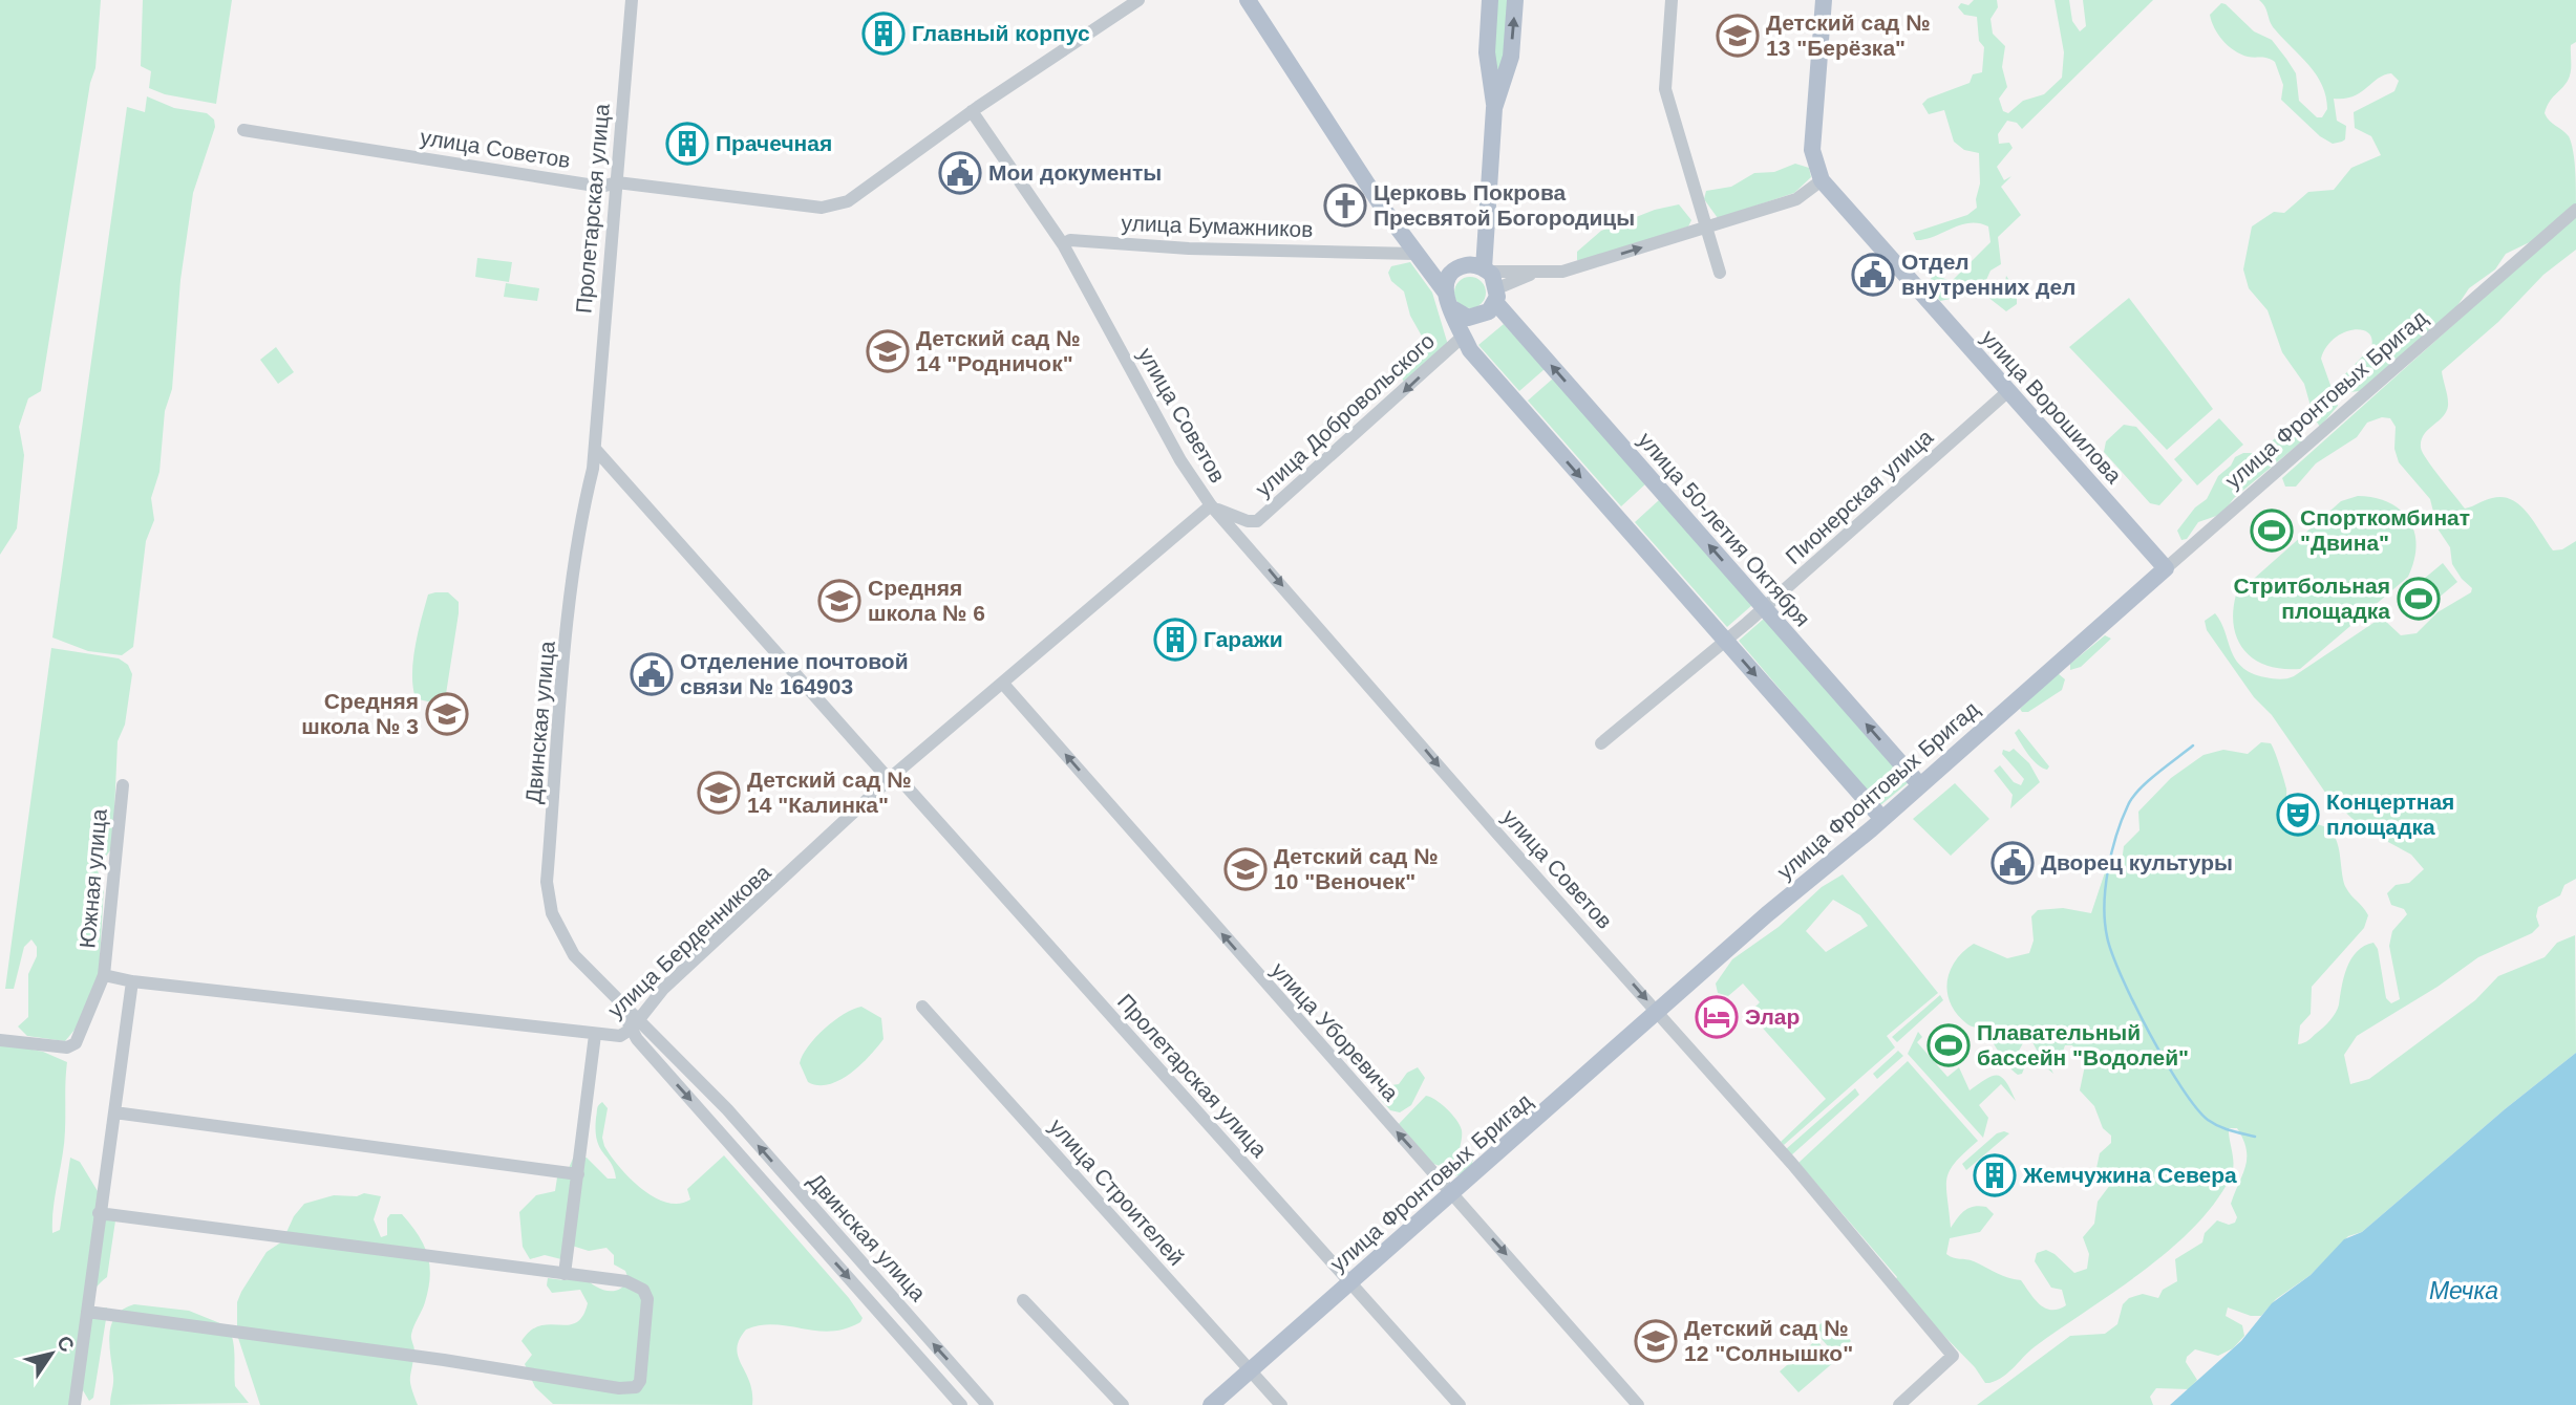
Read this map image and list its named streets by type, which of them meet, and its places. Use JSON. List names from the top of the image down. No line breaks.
{"streets":{"main road":["улица Фронтовых Бригад","улица Ворошилова","улица 50-летия Октября"],"street":["улица Советов","Пролетарская улица","улица Бумажников","улица Добровольского","Пионерская улица","Двинская улица","Южная улица","улица Берденникова","улица Уборевича","улица Строителей"]},"crossings":[["улица Советов","Пролетарская улица"],["улица Советов","улица Бумажников"],["улица Советов","улица Фронтовых Бригад"],["улица Советов","улица Добровольского"],["улица Советов","улица Берденникова"],["Пролетарская улица","улица Фронтовых Бригад"],["Пролетарская улица","Двинская улица"],["Пролетарская улица","улица Берденникова"],["улица Фронтовых Бригад","улица Ворошилова"],["улица Фронтовых Бригад","улица 50-летия Октября"],["улица Фронтовых Бригад","улица Уборевича"],["улица Фронтовых Бригад","улица Строителей"],["улица Ворошилова","Пионерская улица"],["улица Добровольского","улица Берденникова"],["Пионерская улица","улица 50-летия Октября"],["Двинская улица","улица Берденникова"],["Южная улица","улица Берденникова"],["улица Берденникова","улица Уборевича"]],"one_way":["улица Добровольского"],"water":["Мечка"],"places":{"building":["Главный корпус","Прачечная","Гаражи","Жемчужина Севера"],"school or university":["Детский сад № 13 \"Берёзка\"","Детский сад № 14 \"Родничок\"","Средняя школа № 6","Средняя школа № 3","Детский сад № 14 \"Калинка\"","Детский сад № 10 \"Веночек\"","Детский сад № 12 \"Солнышко\""],"public building":["Мои документы","Отдел внутренних дел","Отделение почтовой связи № 164903","Дворец культуры"],"church":["Церковь Покрова Пресвятой Богородицы"],"sports":["Спорткомбинат \"Двина\"","Стритбольная площадка","Плавательный бассейн \"Водолей\""],"theatre":["Концертная площадка"],"hotel":["Элар"]},"north":"top right"}
